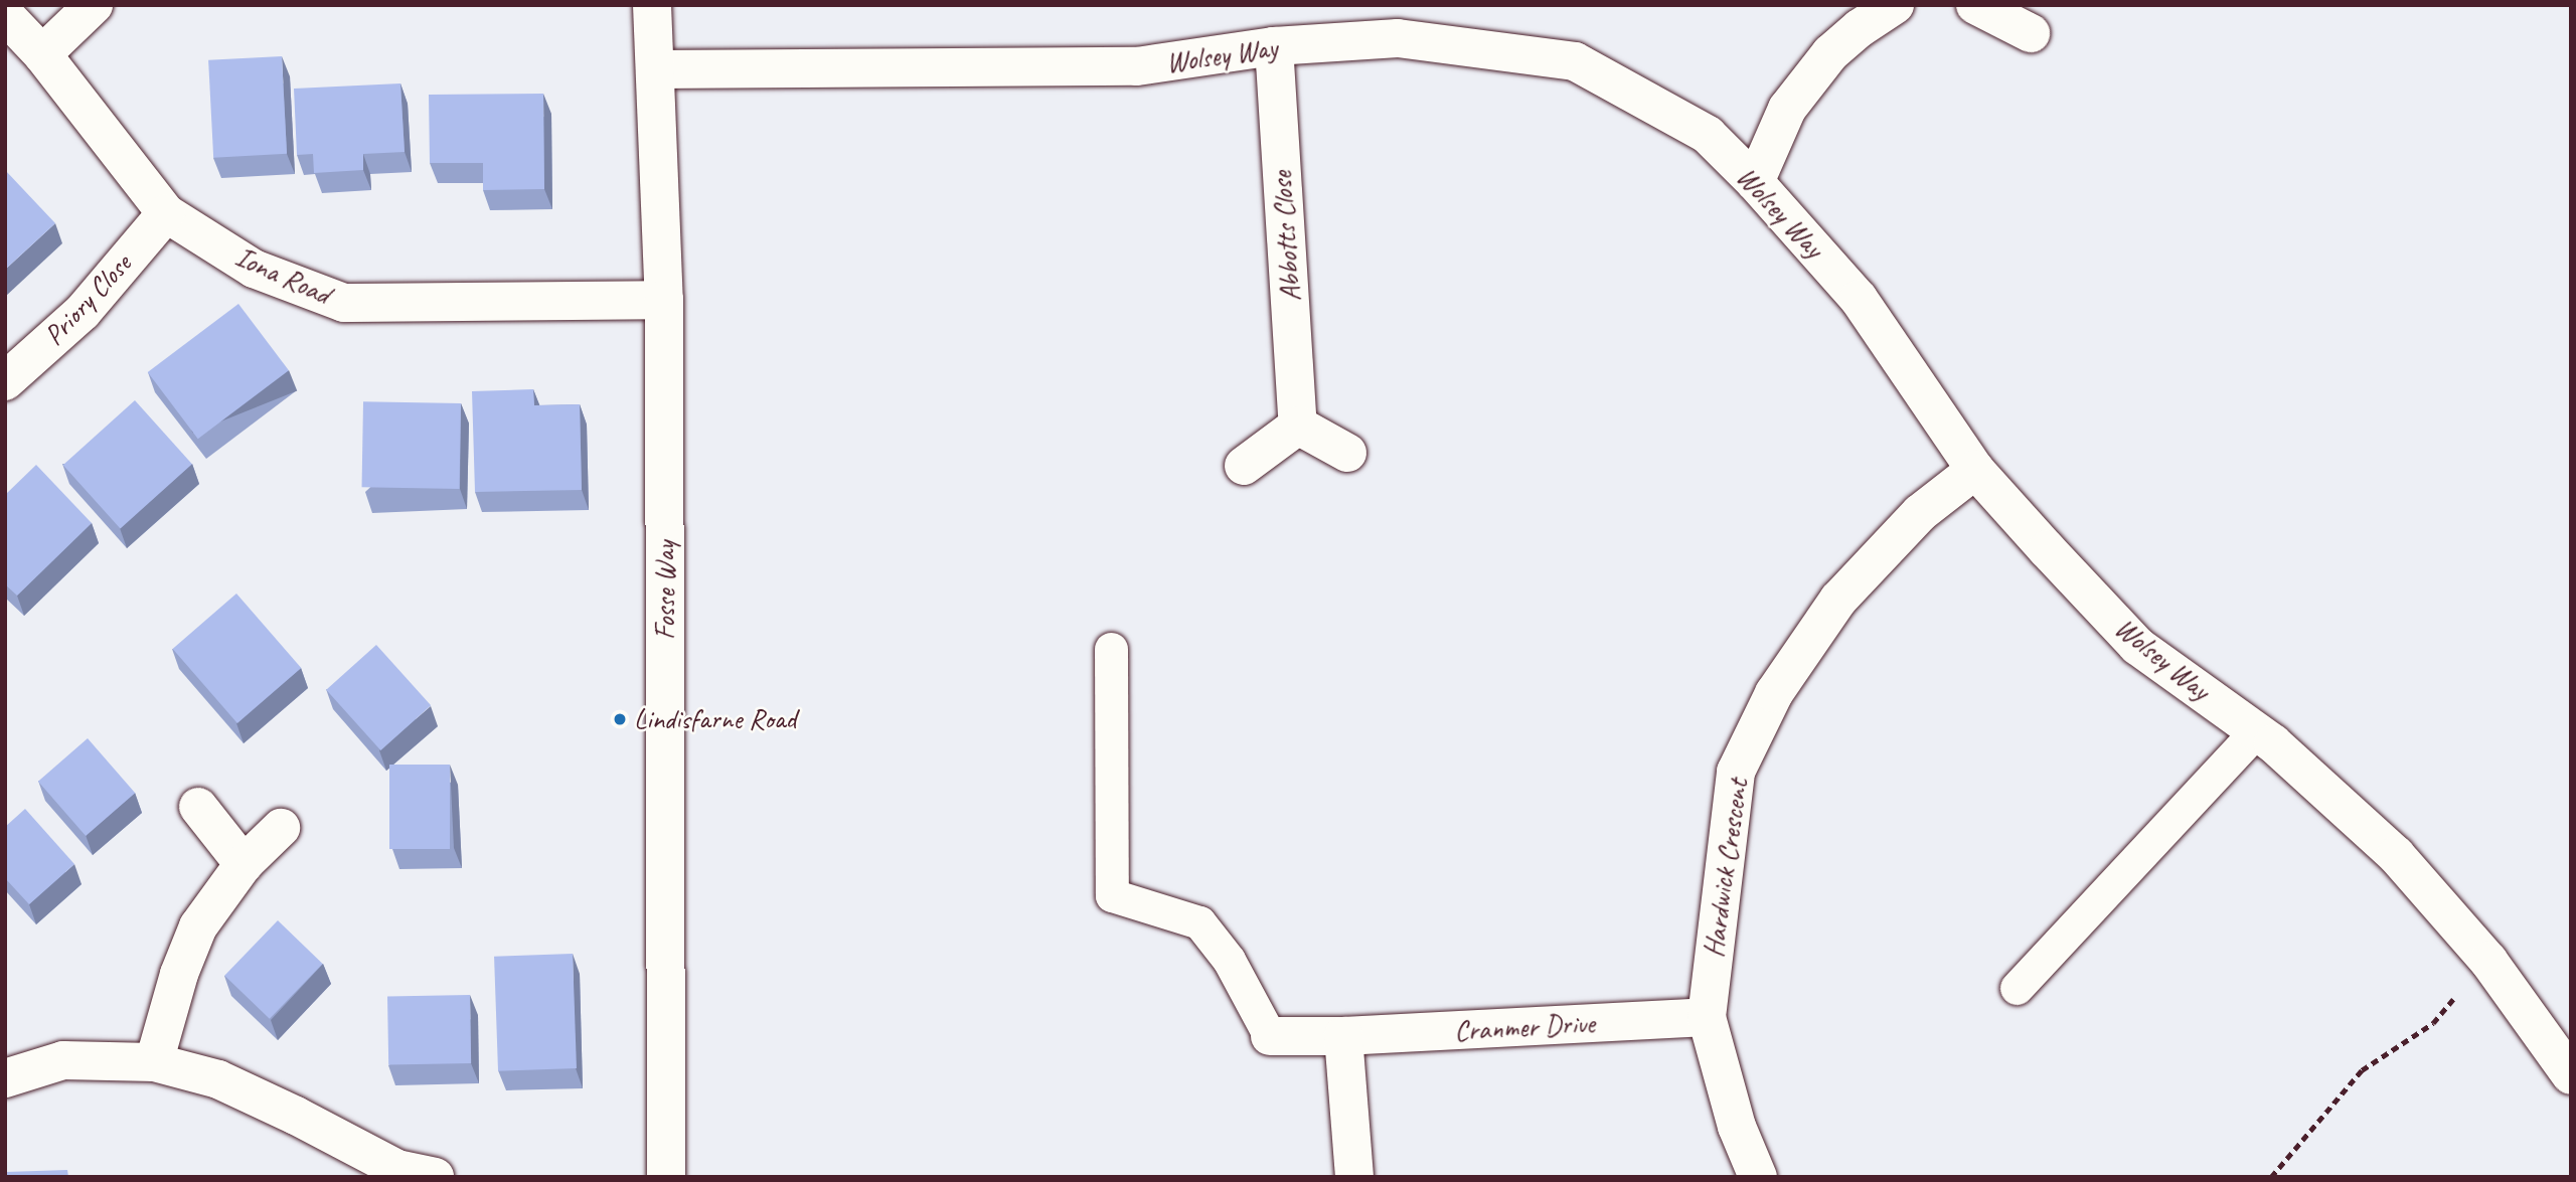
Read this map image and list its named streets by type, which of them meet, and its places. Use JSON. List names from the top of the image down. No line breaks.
{"streets":{"street":["Wolsey Way","Abbotts Close","Iona Road","Priory Close","Fosse Way","Hardwick Crescent","Cranmer Drive"]},"crossings":[["Wolsey Way","Abbotts Close"],["Wolsey Way","Fosse Way"],["Wolsey Way","Hardwick Crescent"],["Iona Road","Priory Close"],["Iona Road","Fosse Way"],["Hardwick Crescent","Cranmer Drive"]],"places":["Lindisfarne Road"]}
